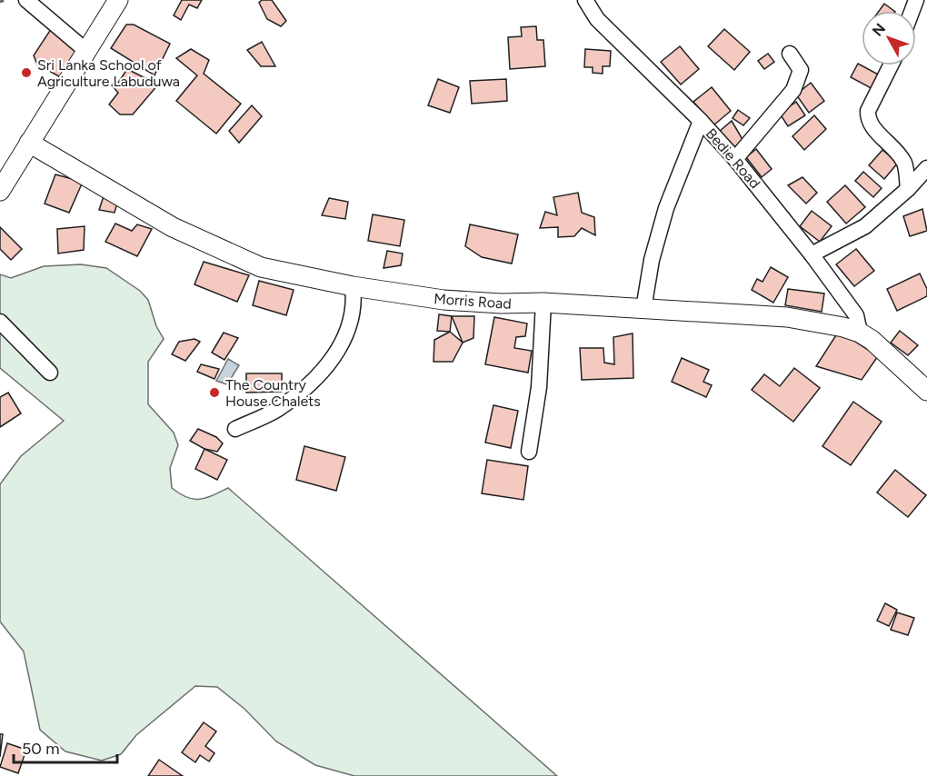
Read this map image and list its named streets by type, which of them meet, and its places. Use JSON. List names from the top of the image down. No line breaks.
{"streets":{"main road":["Morris Road"],"street":["Bedie Road"]},"crossings":[["Bedie Road","Morris Road"]],"places":["Sri Lanka School of Agriculture Labuduwa","The Country House Chalets"],"scale_bar":"50 m","north":"top left"}
